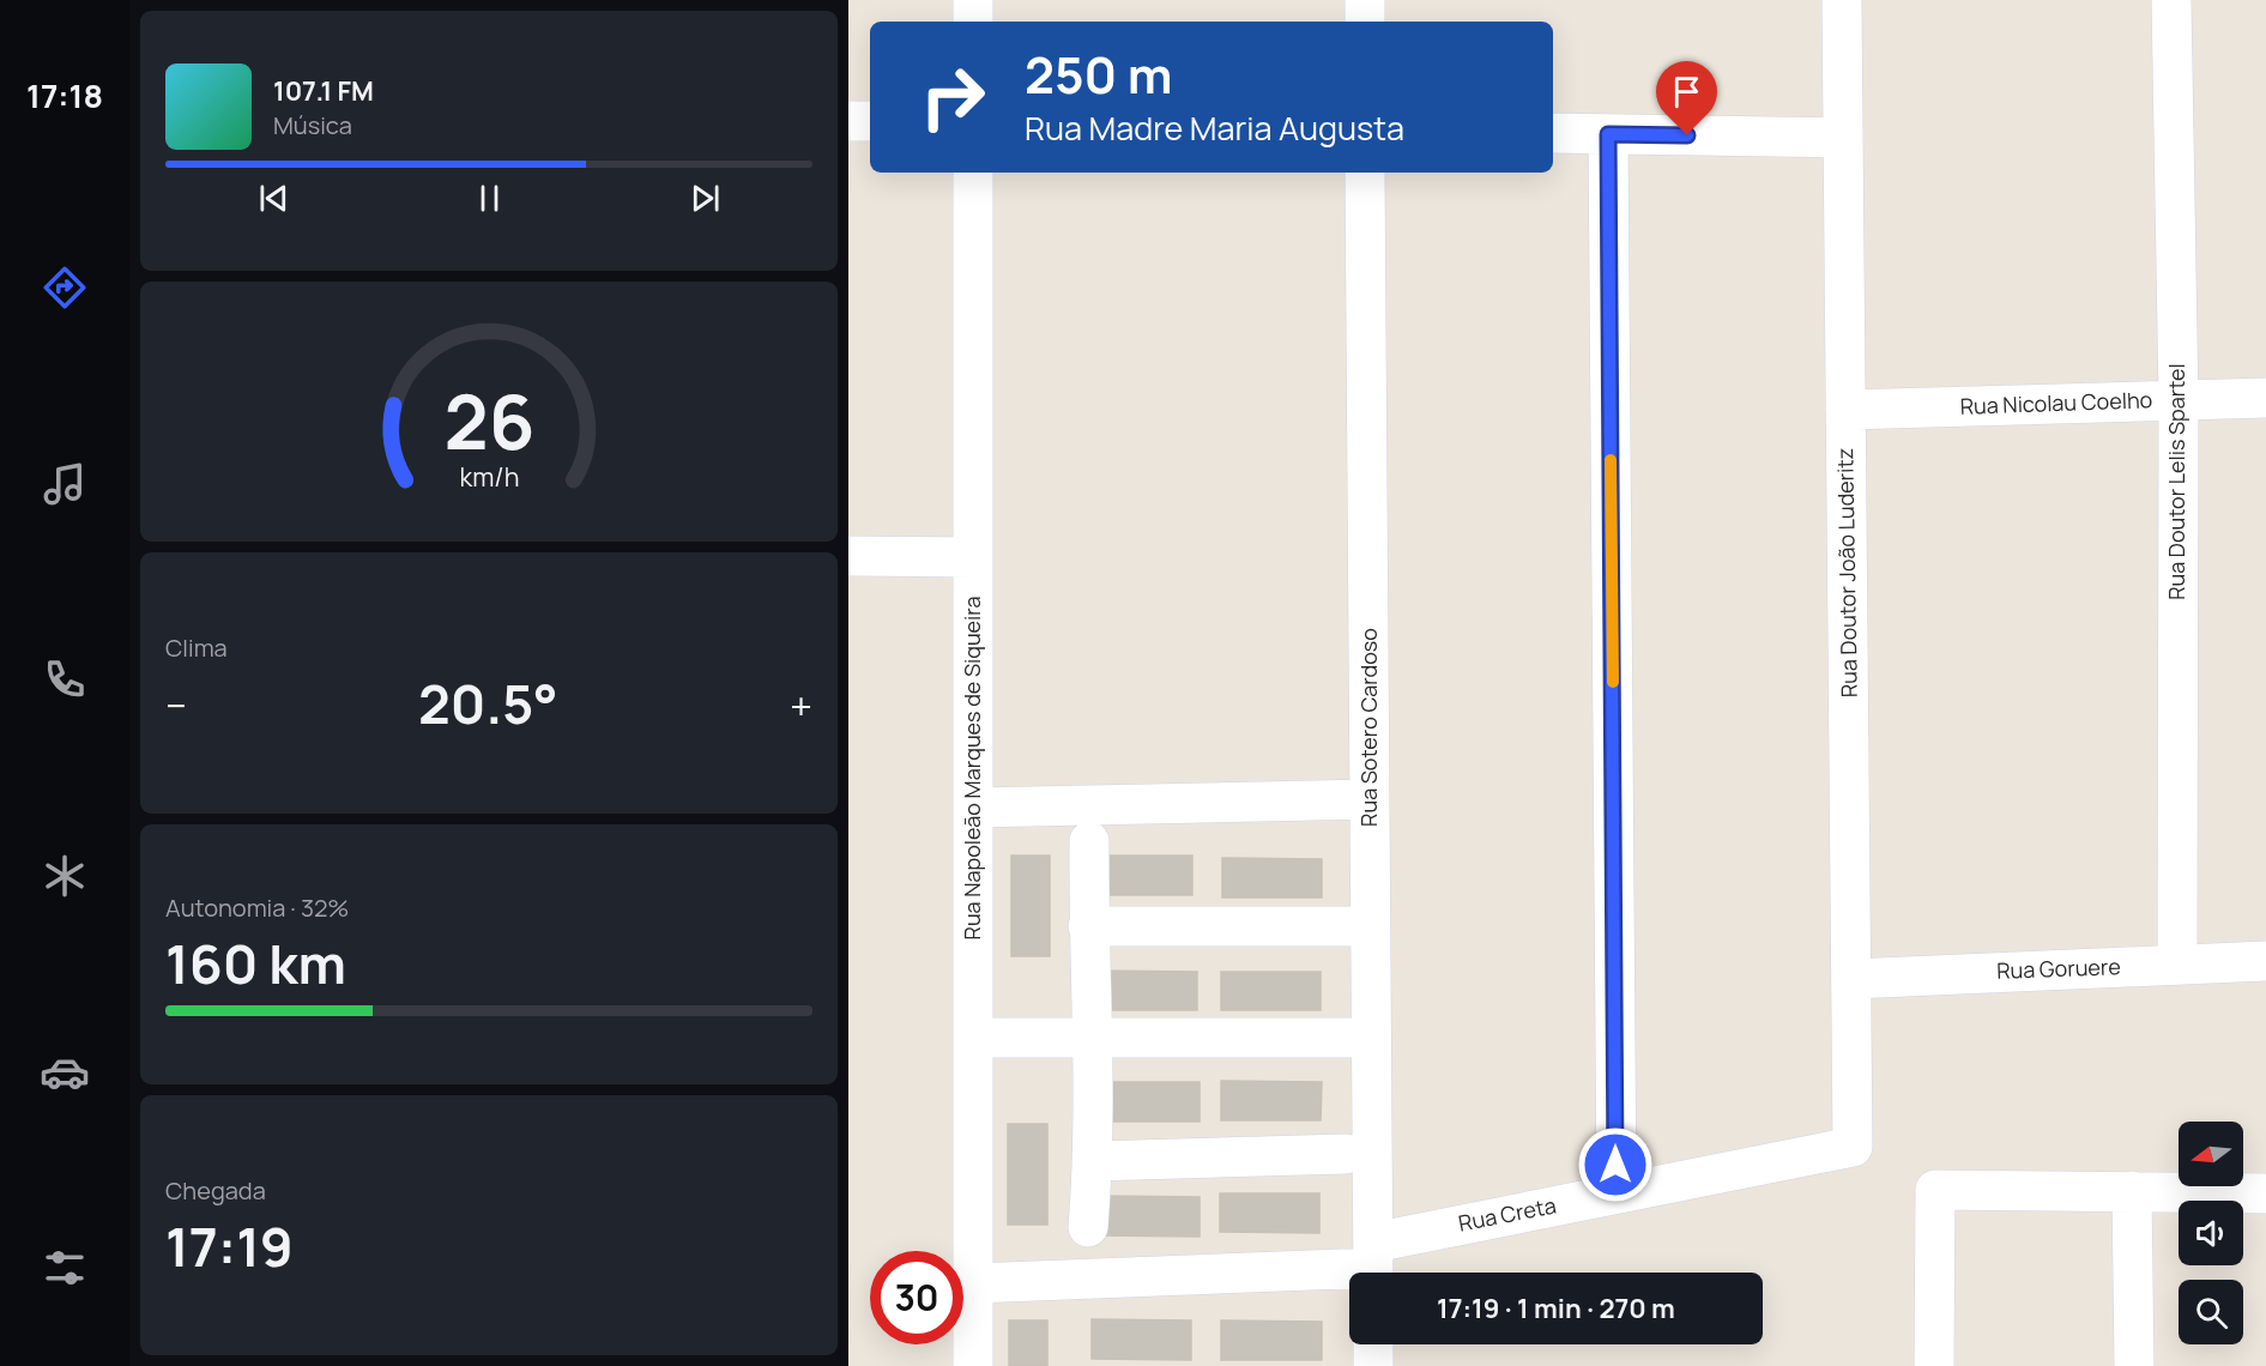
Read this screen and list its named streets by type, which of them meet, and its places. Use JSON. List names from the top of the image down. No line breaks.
{"streets":{"street":["Rua Nicolau Coelho","Rua Doutor Lelis Spartel","Rua Doutor João Luderitz","Rua Sotero Cardoso","Rua Napoleão Marques de Siqueira","Rua Goruere","Rua Creta"]},"crossings":[["Rua Nicolau Coelho","Rua Doutor Lelis Spartel"],["Rua Nicolau Coelho","Rua Doutor João Luderitz"],["Rua Doutor Lelis Spartel","Rua Goruere"],["Rua Doutor João Luderitz","Rua Goruere"],["Rua Doutor João Luderitz","Rua Creta"],["Rua Sotero Cardoso","Rua Creta"],["Rua Napoleão Marques de Siqueira","Rua Creta"]],"north":"left","page":{"tabs":"17:18","turn":["250 m","Rua Madre Maria Augusta"],"song":["107.1 FM","Música"],"tile":["Clima",["Autonomia · 32%","160 km"],["Chegada","17:19"]],"heat":["−","20.5°","+"],"limit":"30","trip":"17:19 · 1 min · 270 m","gauge":["26","km/h"]}}
